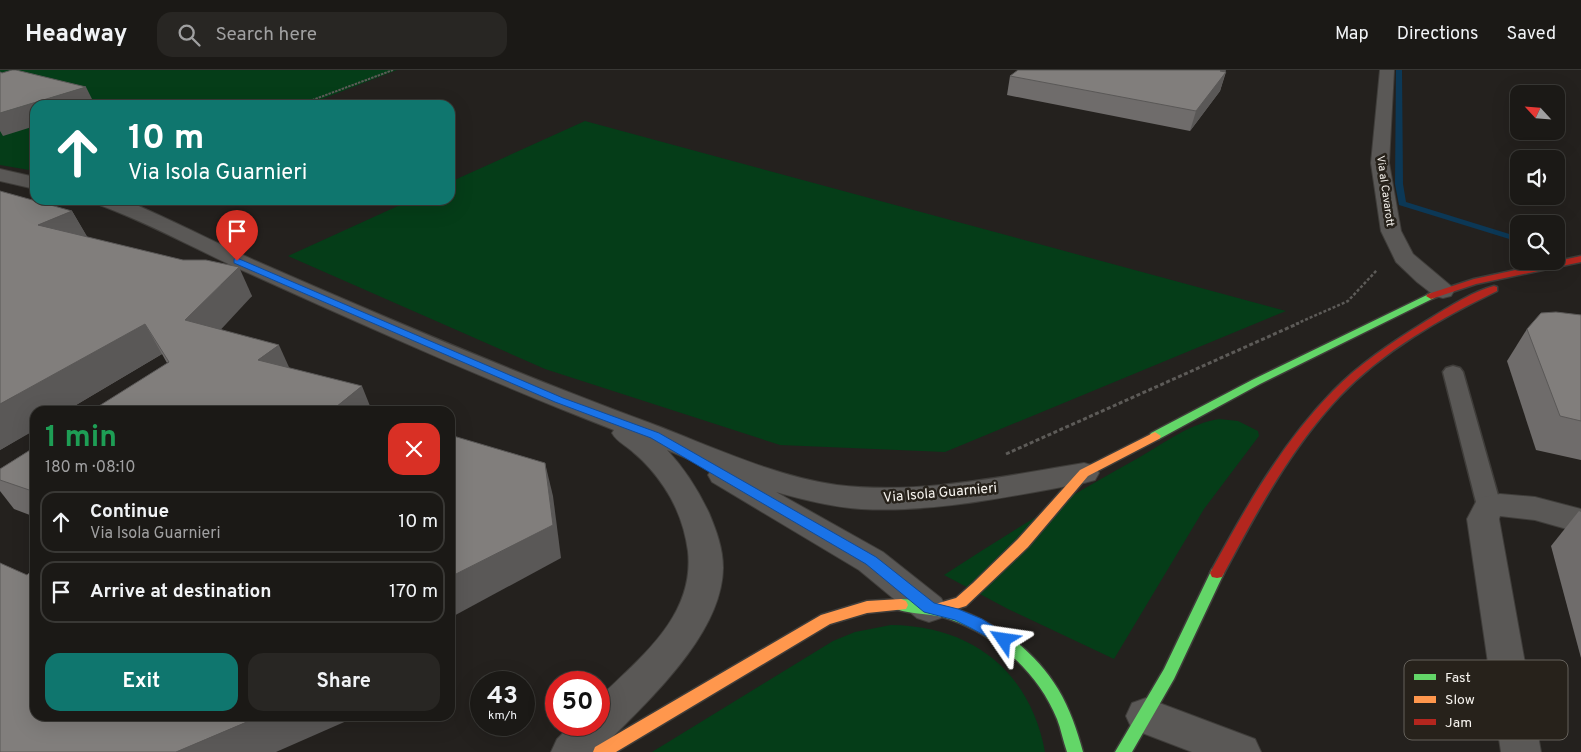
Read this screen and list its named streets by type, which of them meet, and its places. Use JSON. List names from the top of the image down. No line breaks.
{"streets":{"street":["Via al Cavarott","Via Isola Guarnieri"]},"legend":["Fast","Slow","Jam"],"north":"top left","page":{"header":"Headway","search":"Search here","nav":["Map","Directions","Saved"],"turn":["10 m","Via Isola Guarnieri"],"heading":["1 min","180 m · 08:10"],"list":[{"name":"Continue","note":"Via Isola Guarnieri","value":"10 m"},{"name":"Arrive at destination","value":"170 m"}],"buttons":["Exit","Share"],"speed":"43 km/h","limit":"50"}}
